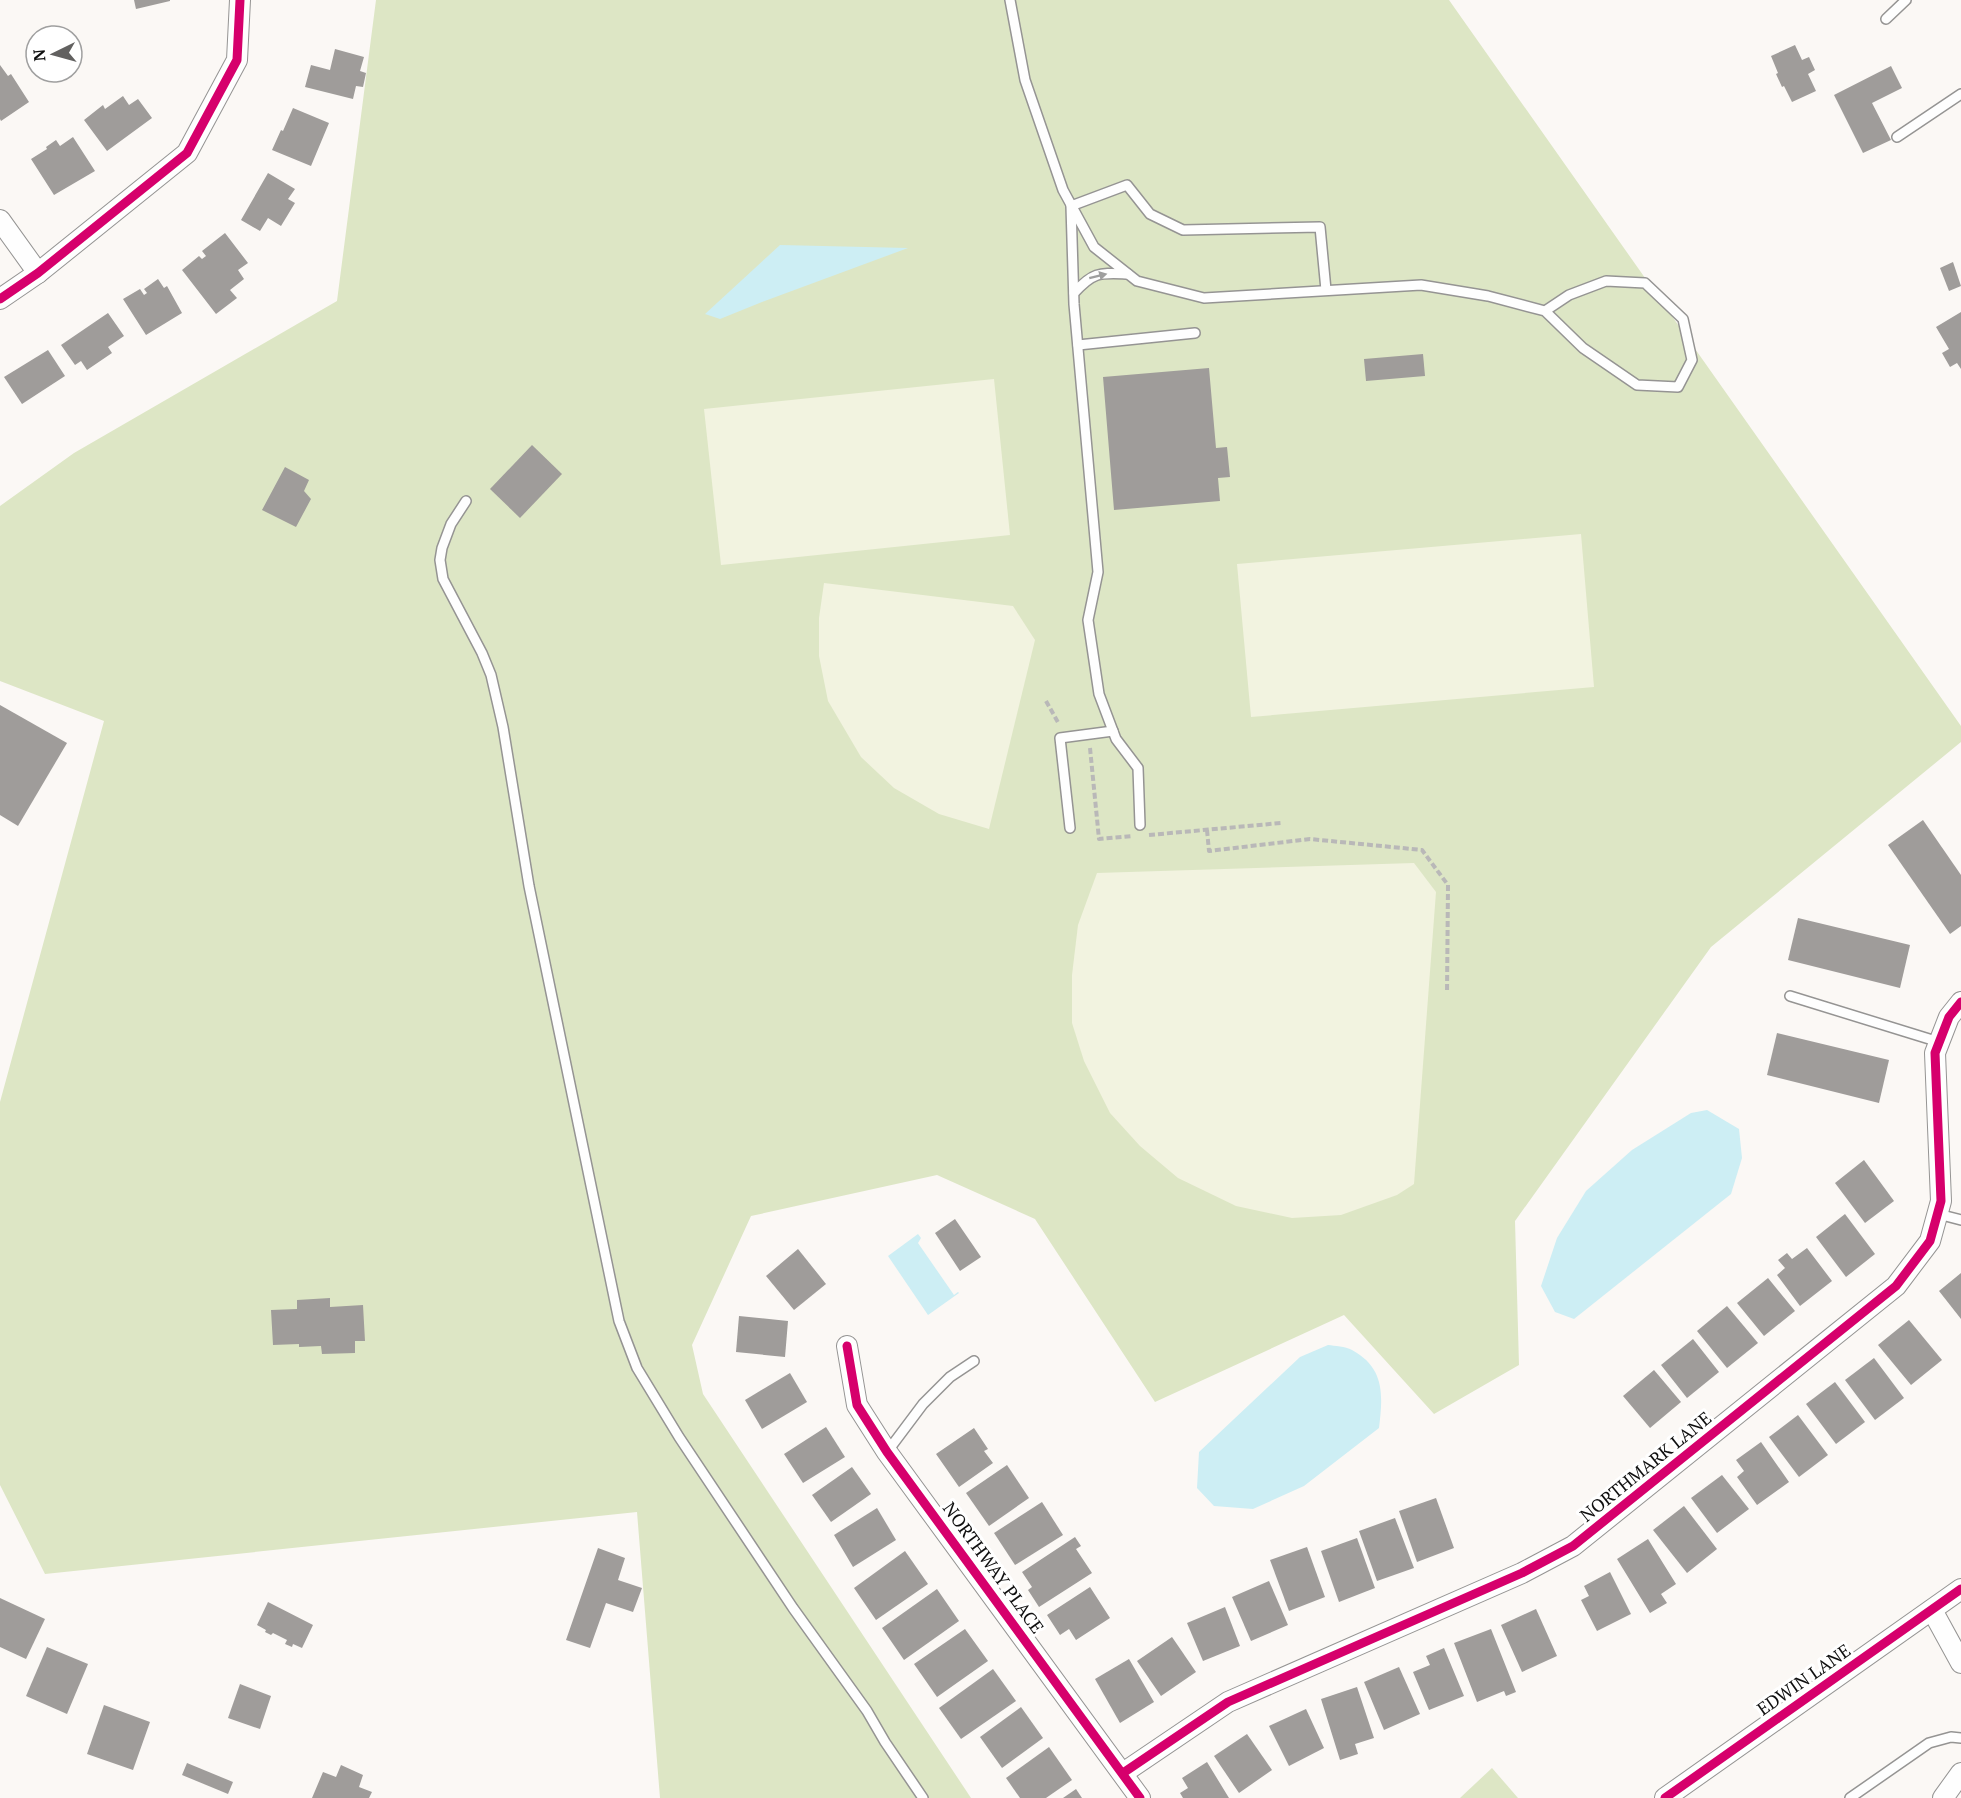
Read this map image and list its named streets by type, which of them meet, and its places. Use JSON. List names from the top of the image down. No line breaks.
{"streets":{"street":["NORTHMARK LANE","NORTHWAY PLACE","EDWIN LANE"]},"crossings":[["NORTHMARK LANE","NORTHWAY PLACE"]],"north":"left"}
